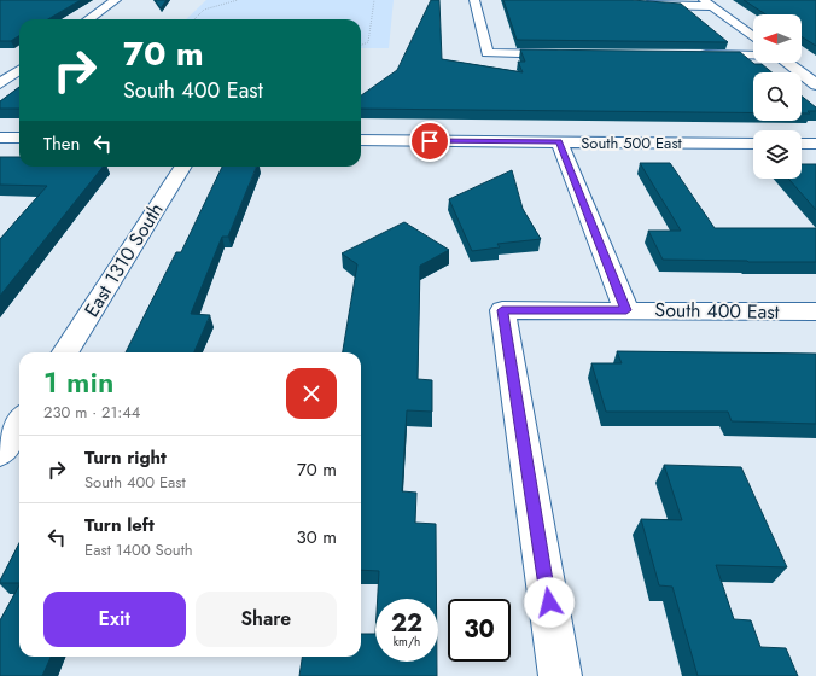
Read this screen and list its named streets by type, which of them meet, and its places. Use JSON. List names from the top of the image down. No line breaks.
{"streets":{"street":["South 500 East","East 1310 South","South 400 East"]},"north":"left","page":{"turn":["70 m","South 400 East"],"then":"Then","heading":["1 min","230 m · 21:44"],"list":[{"name":"Turn right","note":"South 400 East","value":"70 m"},{"name":"Turn left","note":"East 1400 South","value":"30 m"}],"buttons":["Exit","Share"],"speed":"22 km/h","limit":"30"}}
